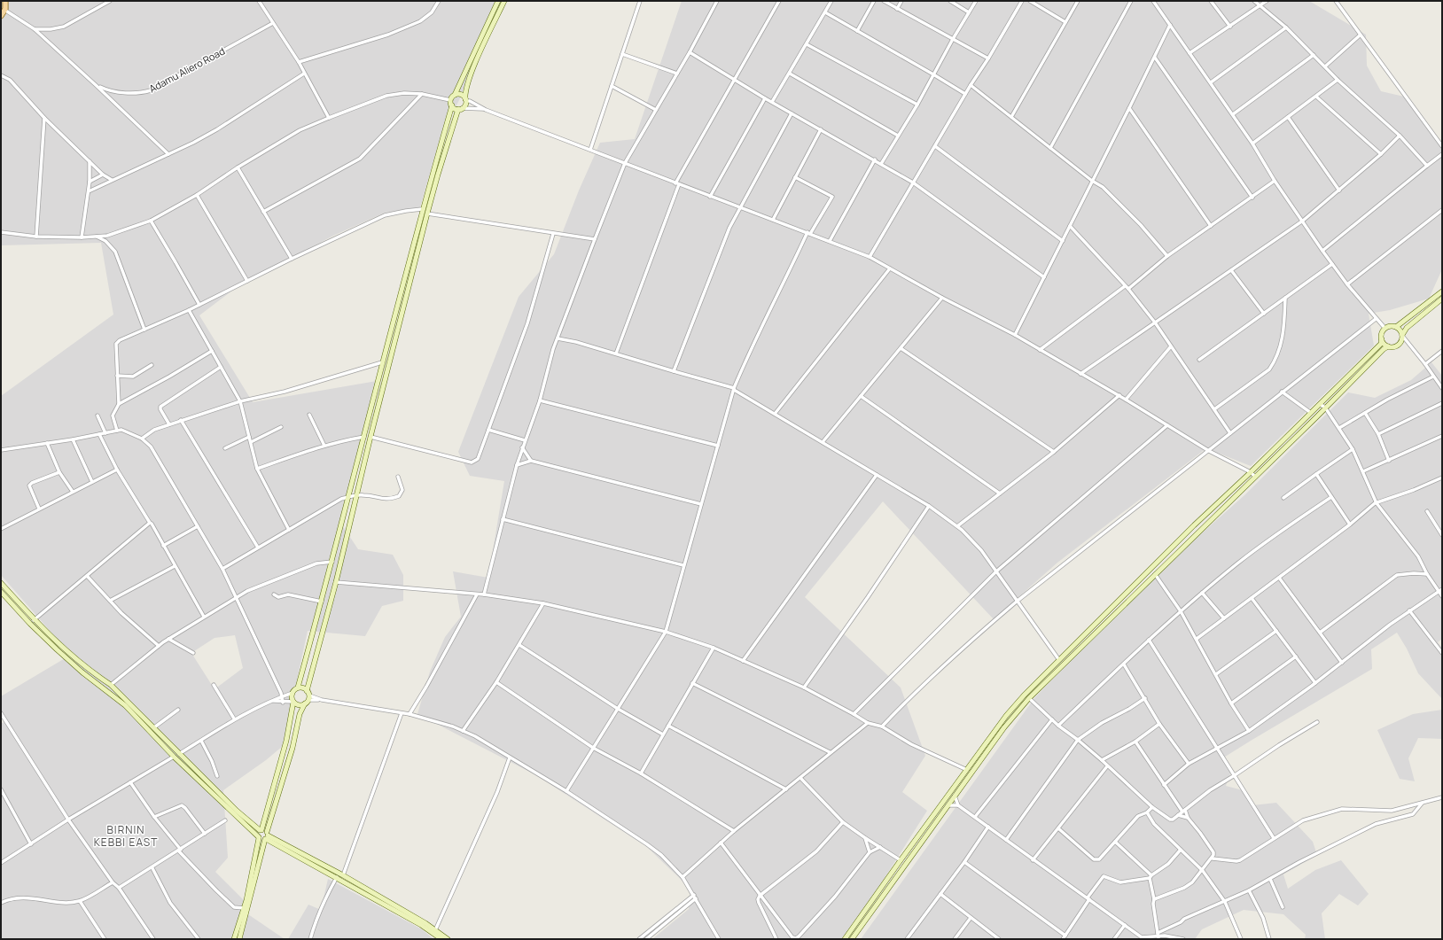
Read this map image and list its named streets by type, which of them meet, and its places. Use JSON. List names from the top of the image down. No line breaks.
{"streets":{"street":["Adamu Aliero Road"]},"districts":["BIRNIN KEBBI EAST"]}
